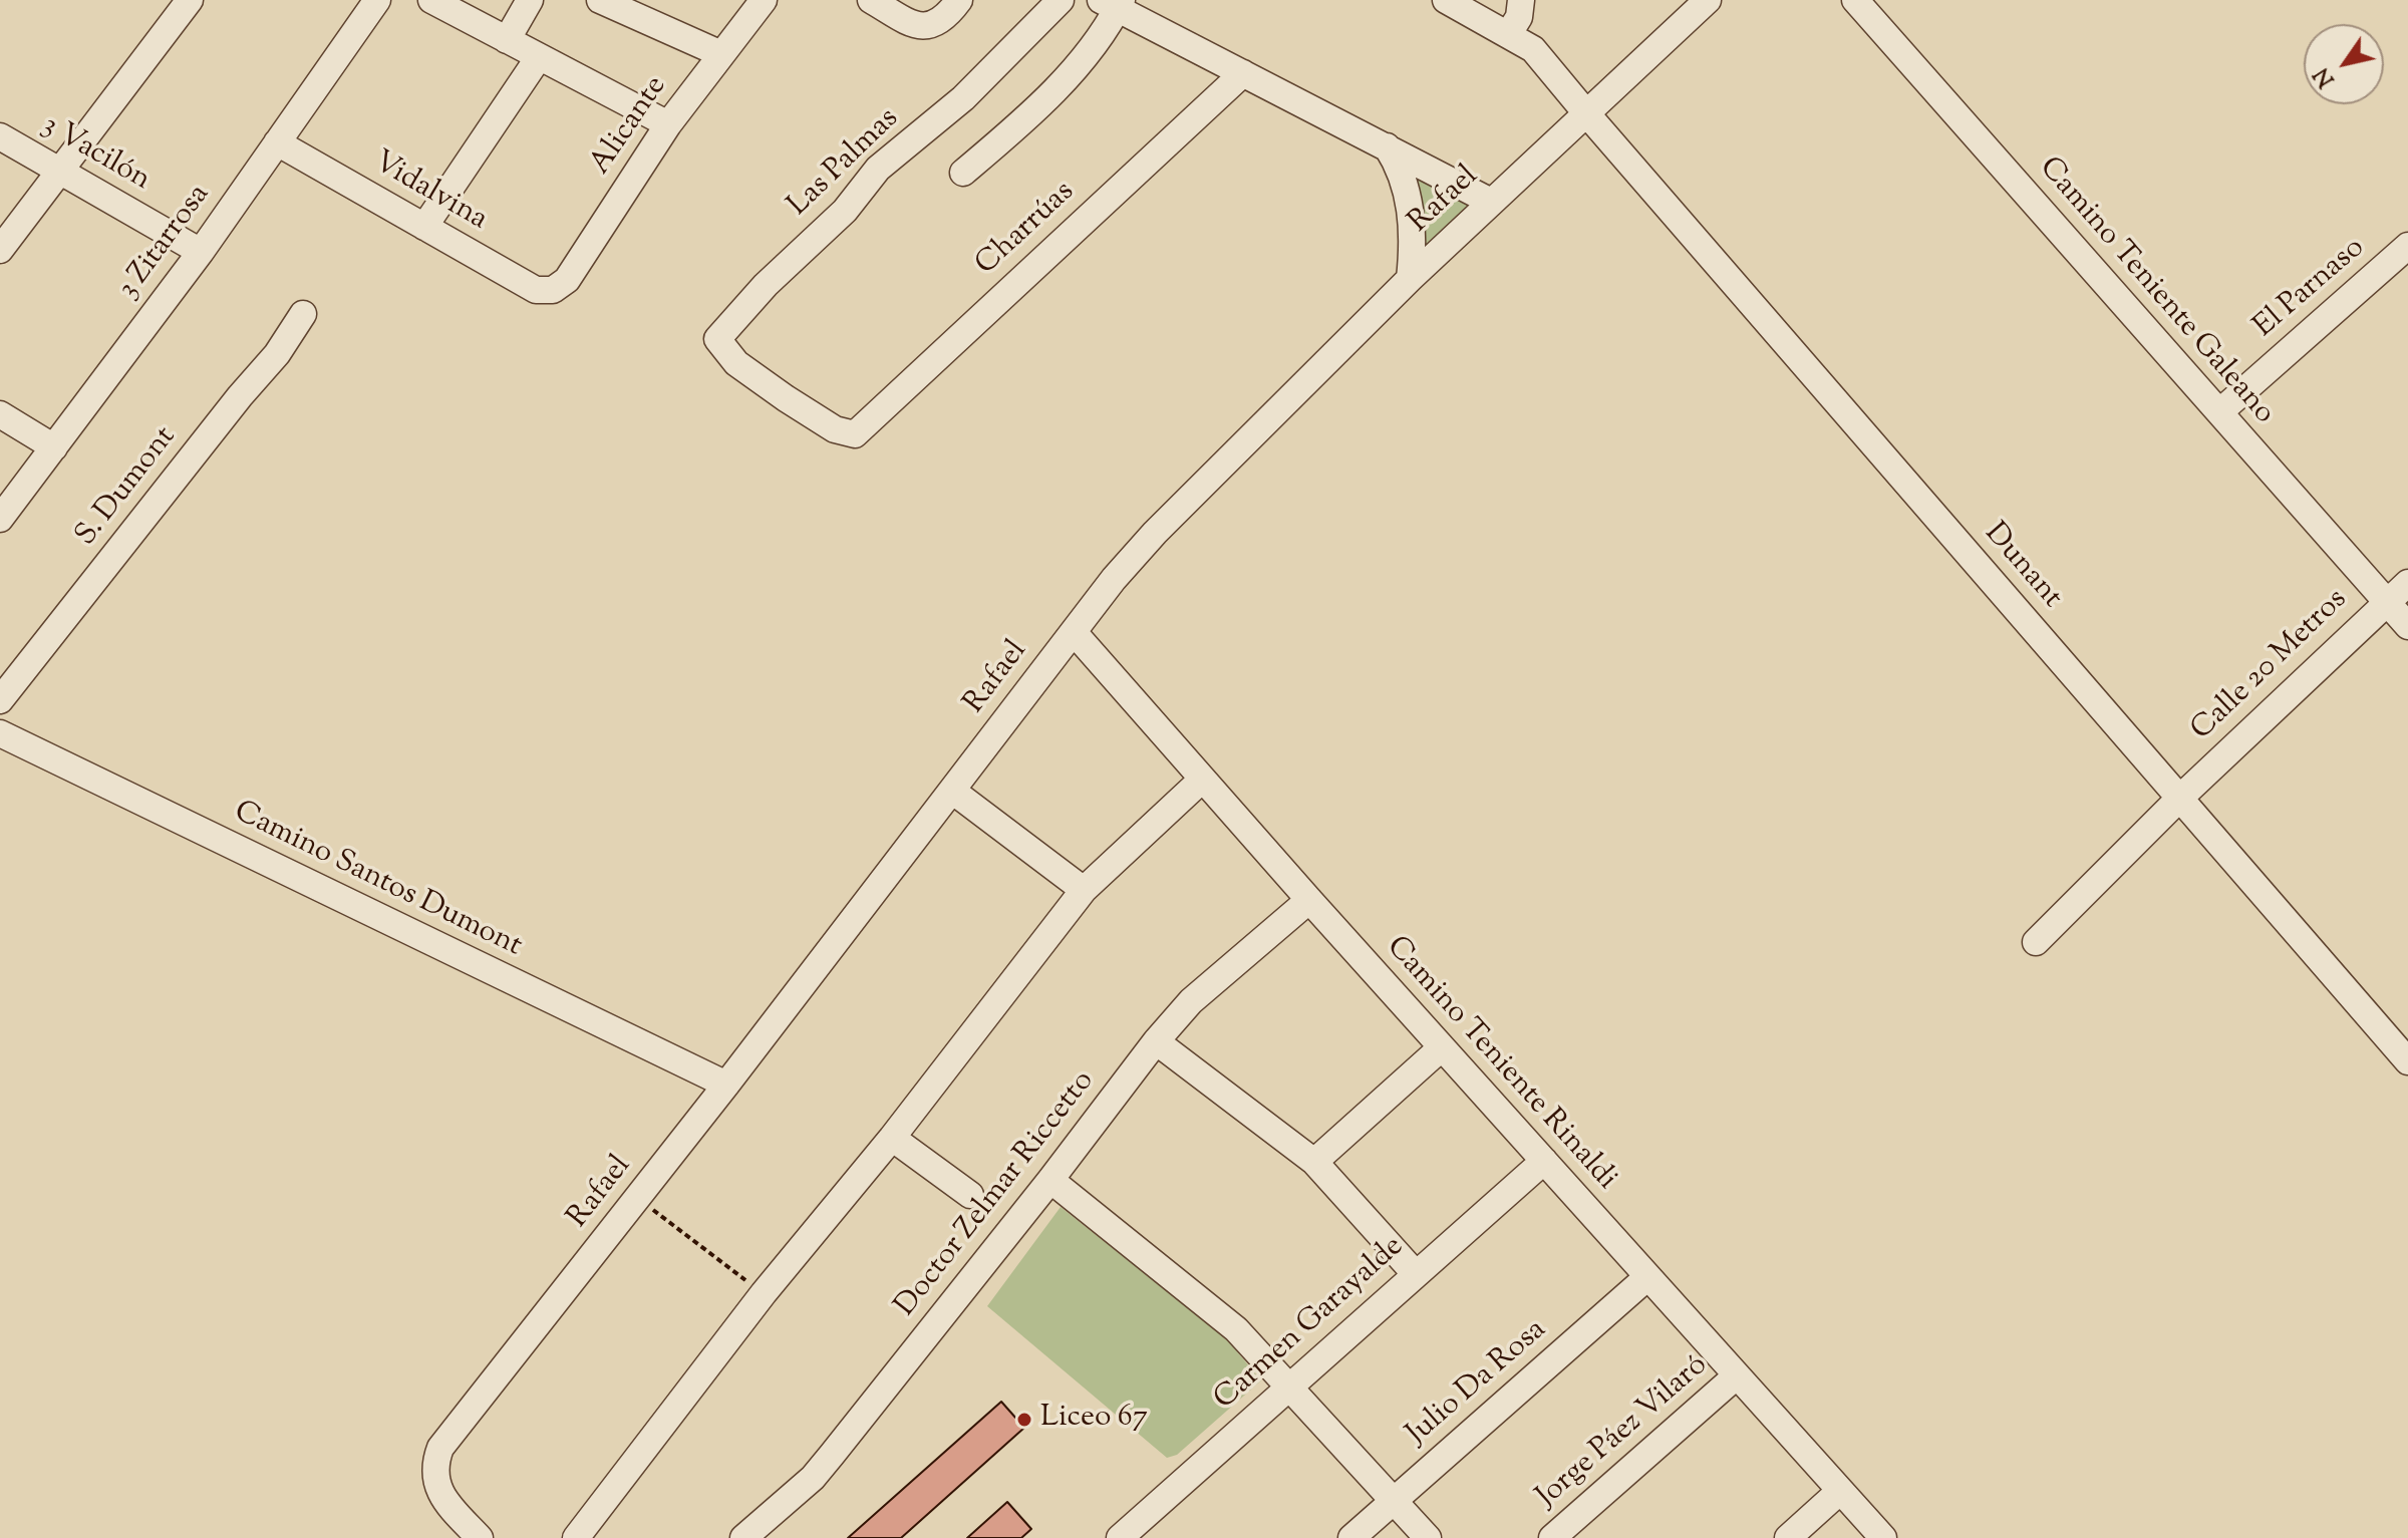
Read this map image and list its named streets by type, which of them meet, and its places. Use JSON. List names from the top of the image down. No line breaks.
{"streets":{"street":["Alicante","3 Vacilón","Las Palmas","Vidalvina","Rafael","Charrúas","3 Zitarrosa","El Parnaso","Camino Teniente Galeano","S. Dumont","Dunant","Calle 20 Metros","Camino Santos Dumont","Camino Teniente Rinaldi","Doctor Zelmar Riccetto","Carmen Garayalde","Julio Da Rosa","Jorge Páez Vilaró"]},"crossings":[["Alicante","Vidalvina"],["3 Vacilón","3 Zitarrosa"],["Las Palmas","Charrúas"],["Vidalvina","3 Zitarrosa"],["Rafael","Dunant"],["Rafael","Camino Santos Dumont"],["Rafael","Camino Teniente Rinaldi"],["El Parnaso","Camino Teniente Galeano"],["Camino Teniente Galeano","Calle 20 Metros"],["Dunant","Calle 20 Metros"],["Camino Teniente Rinaldi","Doctor Zelmar Riccetto"],["Camino Teniente Rinaldi","Carmen Garayalde"],["Camino Teniente Rinaldi","Julio Da Rosa"],["Camino Teniente Rinaldi","Jorge Páez Vilaró"]],"places":["Liceo 67"],"north":"bottom left"}
